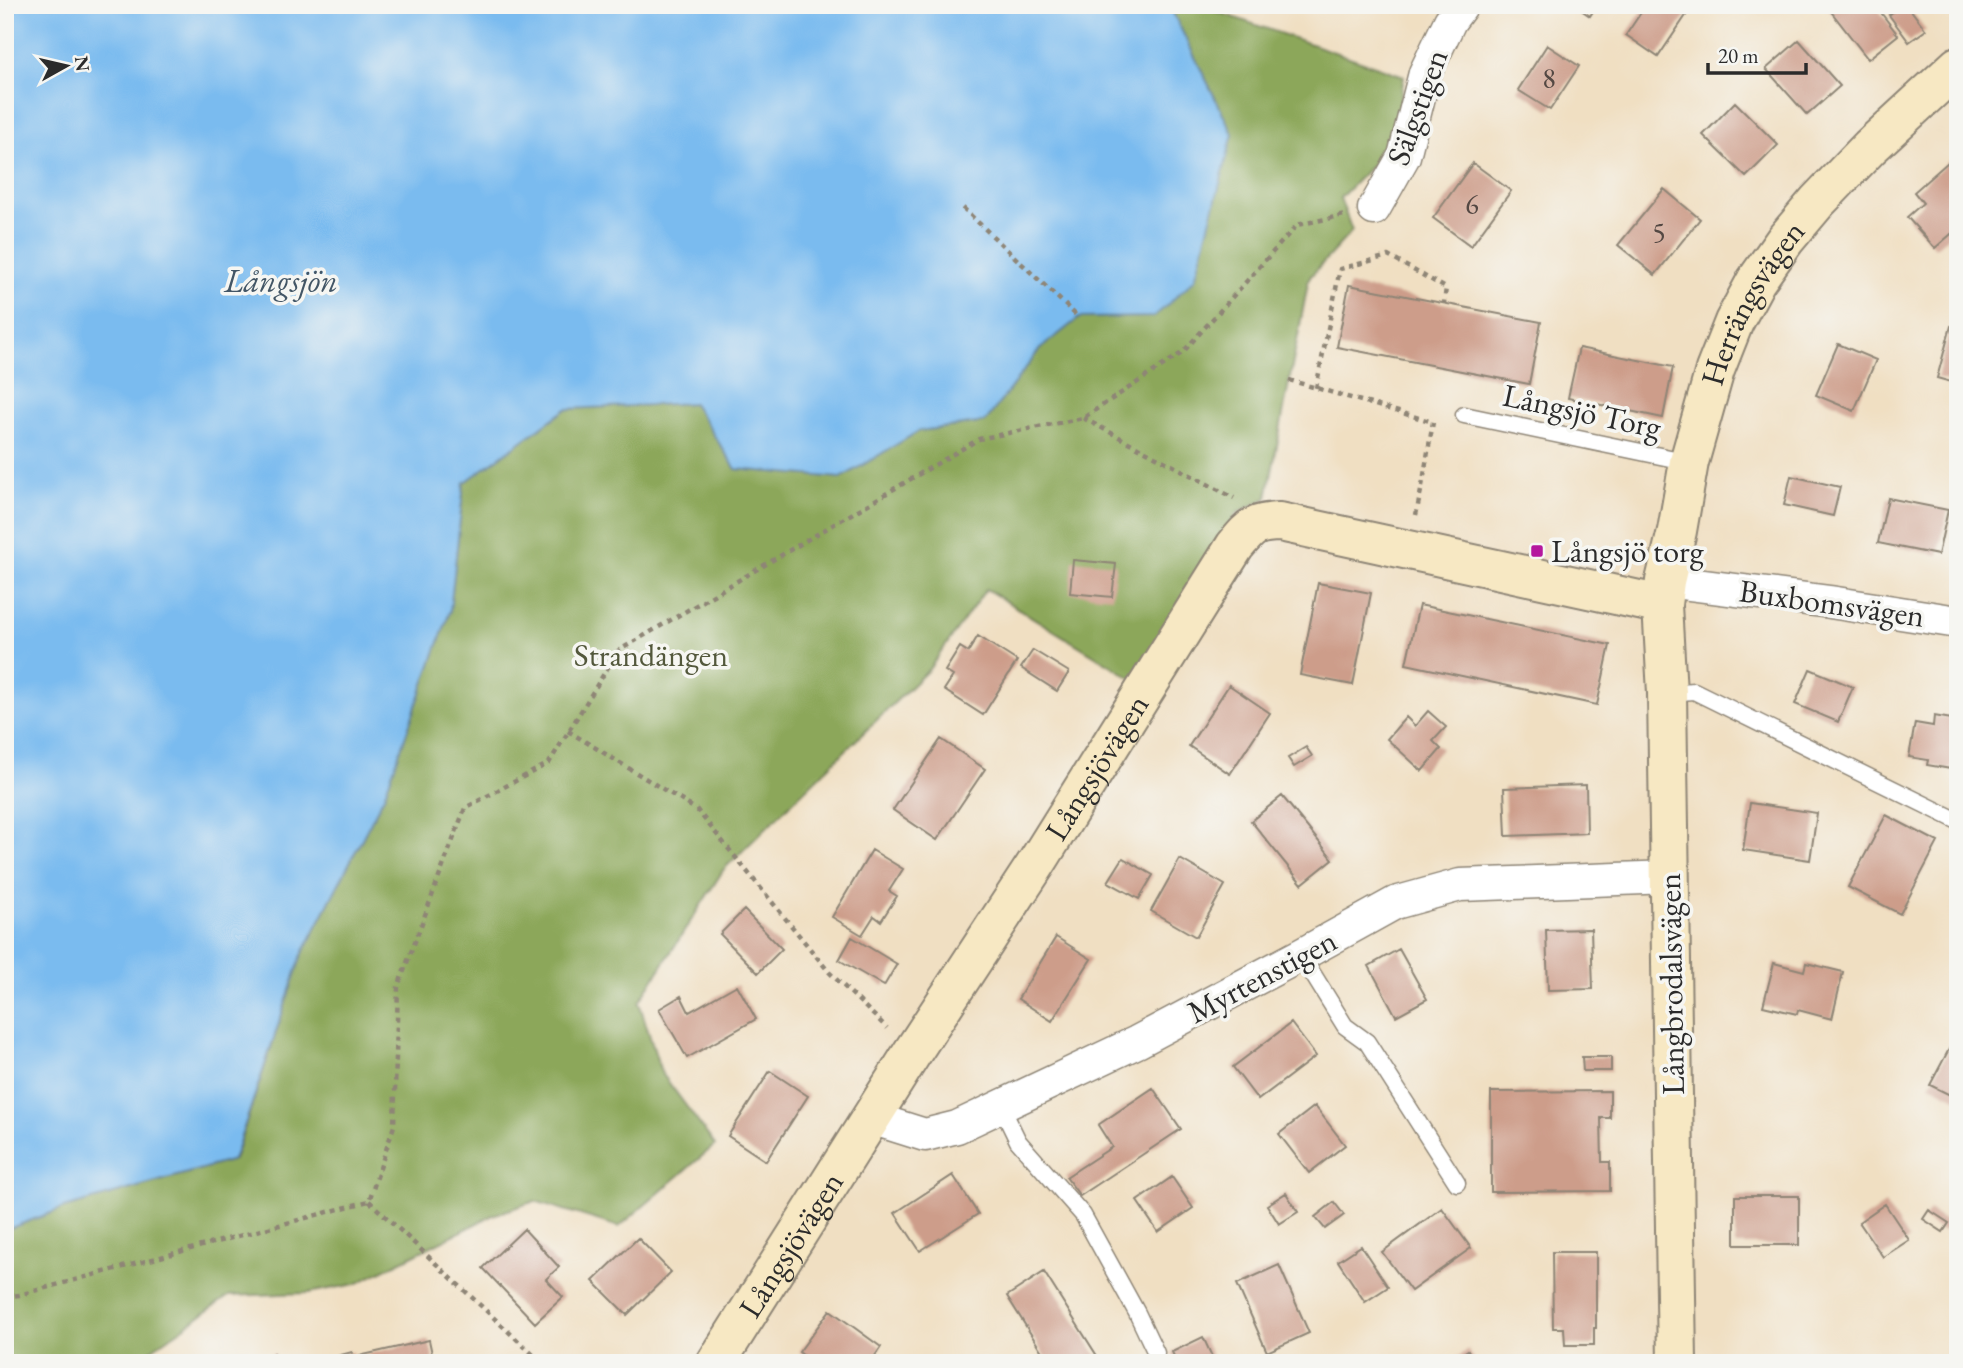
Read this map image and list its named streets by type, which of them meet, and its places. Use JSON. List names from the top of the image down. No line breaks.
{"streets":{"street":["Sälgstigen","Herrängsvägen","Buxbomsvägen","Långsjövägen","Myrtenstigen","Långbrodalsvägen"],"lane":["Långsjö Torg"]},"crossings":[["Herrängsvägen","Långsjö Torg"],["Herrängsvägen","Buxbomsvägen"],["Herrängsvägen","Långsjövägen"],["Herrängsvägen","Långbrodalsvägen"],["Buxbomsvägen","Långsjövägen"],["Buxbomsvägen","Långbrodalsvägen"],["Långsjövägen","Myrtenstigen"],["Långsjövägen","Långbrodalsvägen"],["Myrtenstigen","Långbrodalsvägen"]],"water":["Långsjön"],"parks":["Strandängen"],"places":{"transit":["Långsjö torg"]},"house_numbers":["8","6","5"],"scale_bar":"20 m","north":"right"}
